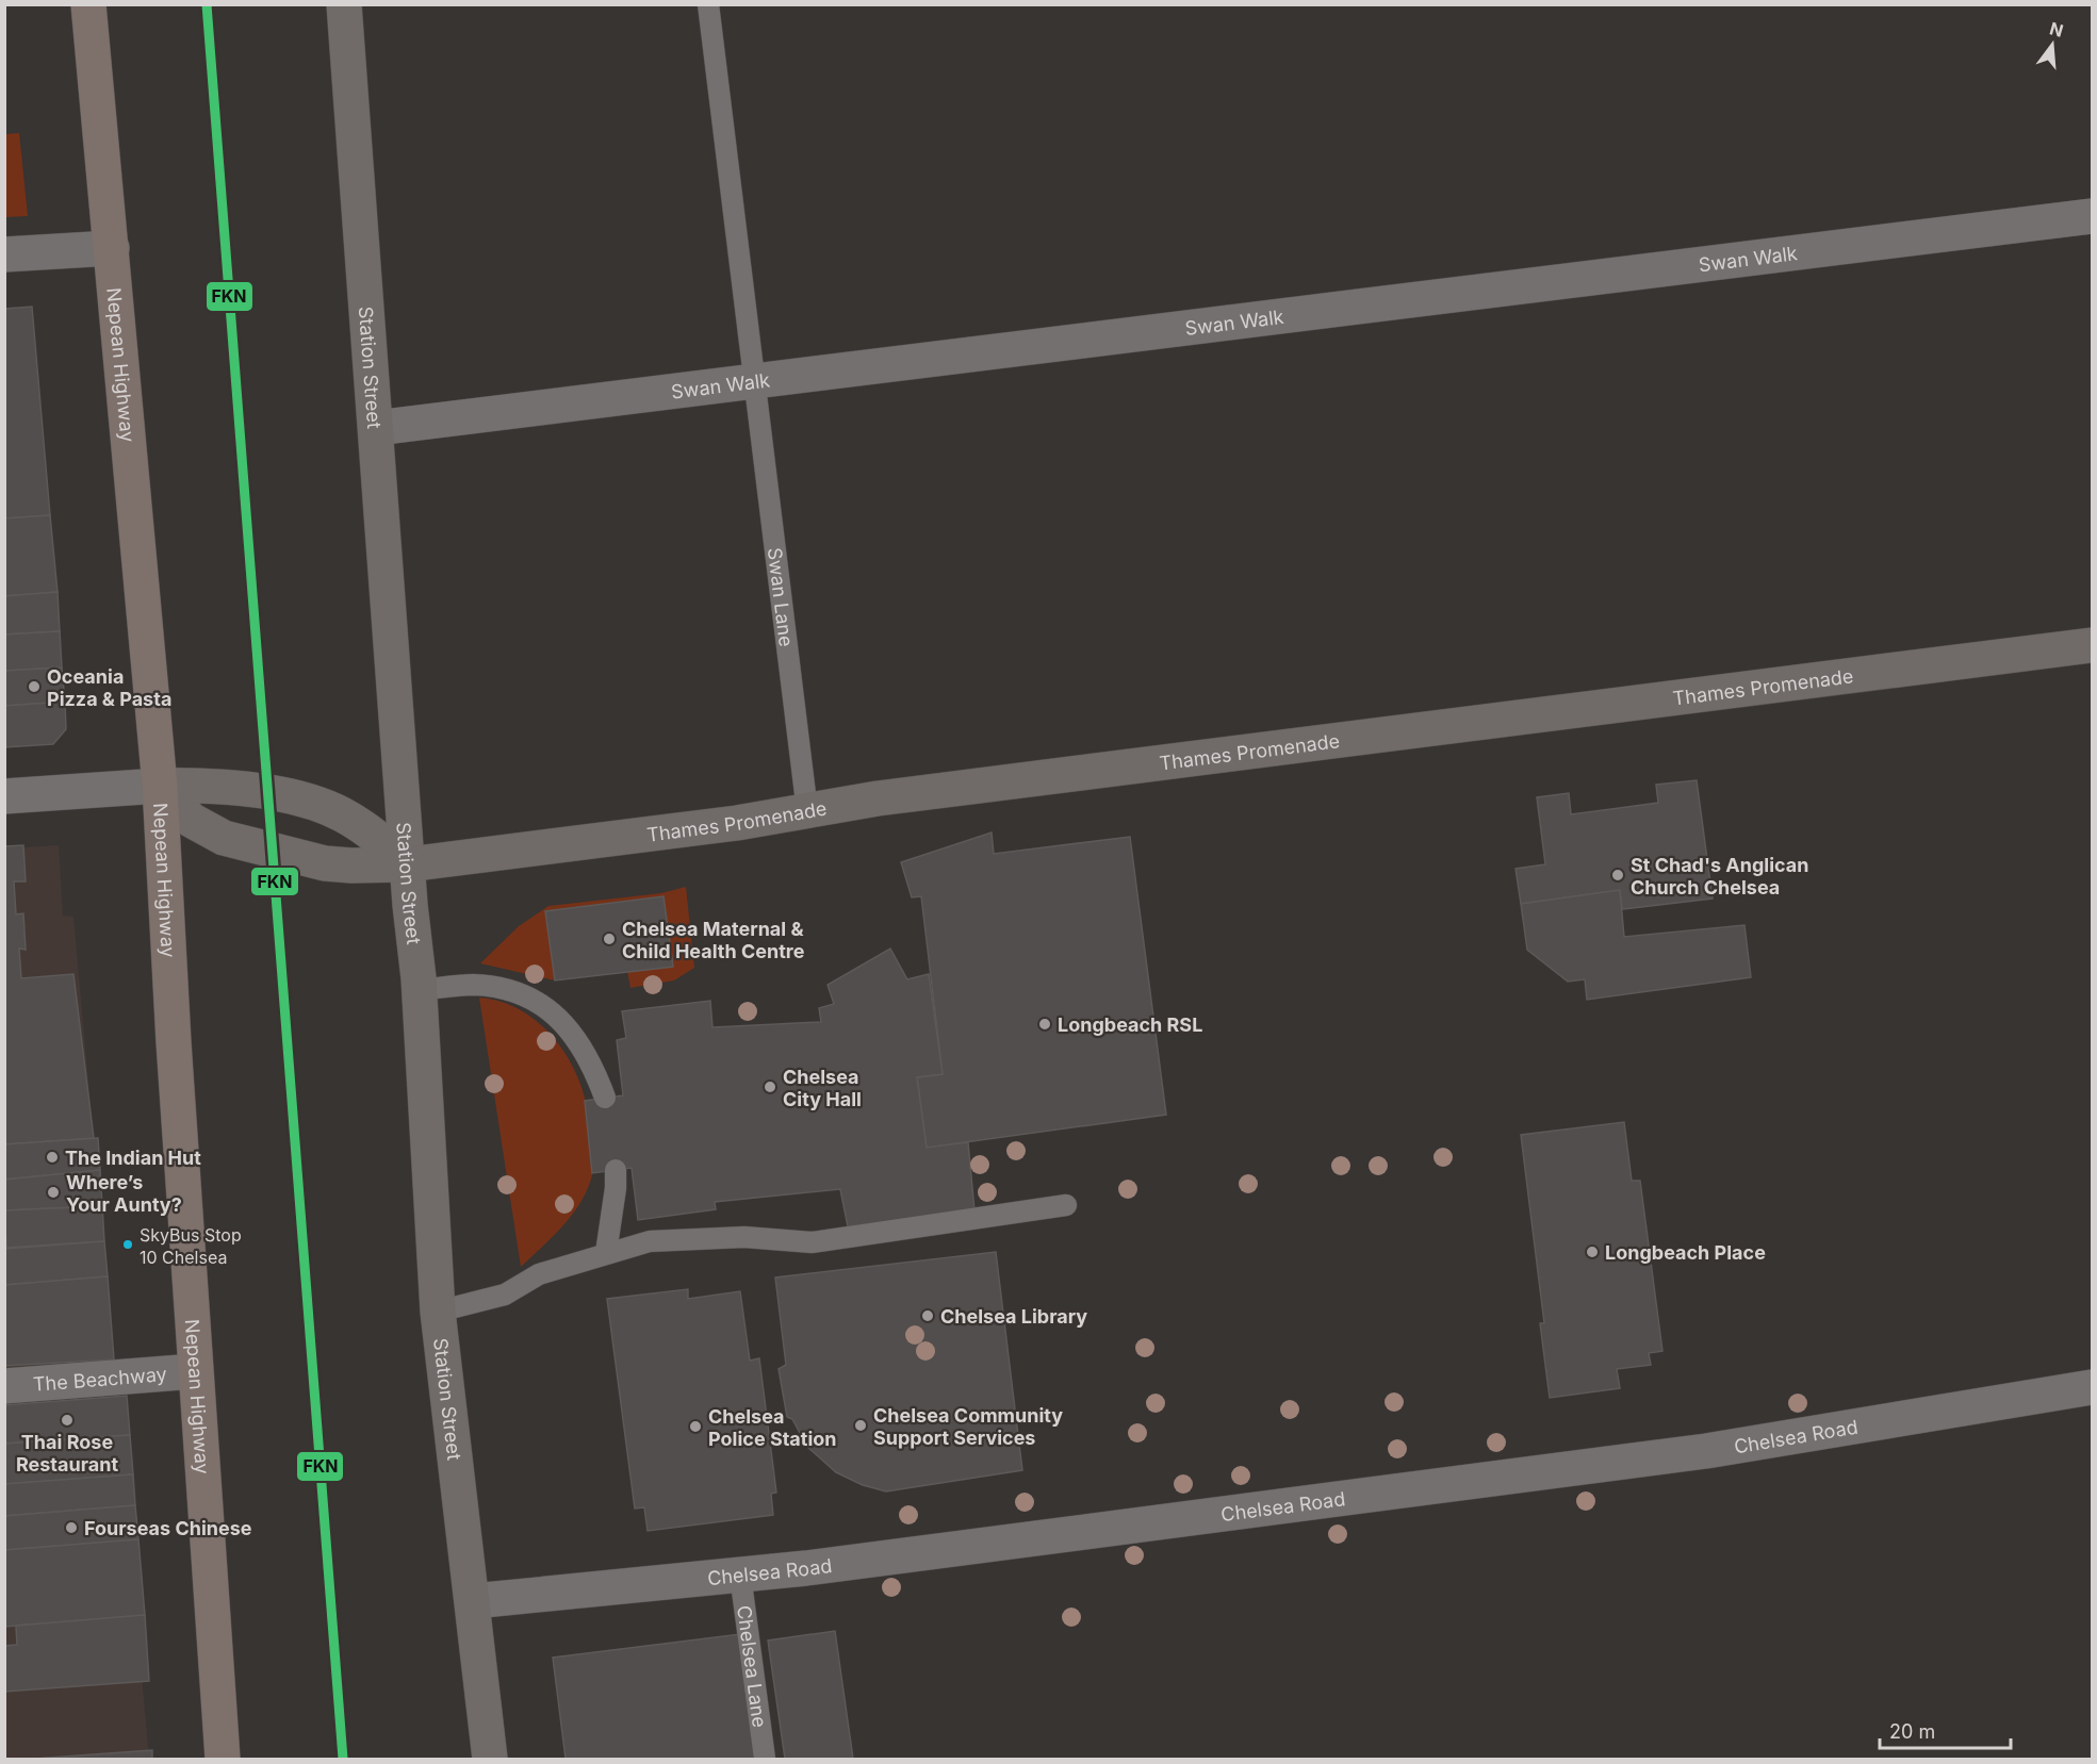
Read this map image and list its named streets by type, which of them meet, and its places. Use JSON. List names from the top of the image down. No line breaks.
{"streets":{"highway":["Nepean Highway"],"main road":["Station Street","Thames Promenade"],"street":["Swan Walk","The Beachway","Chelsea Road"],"lane":["Swan Lane","Chelsea Lane"]},"crossings":[["Swan Walk","Station Street"],["Swan Walk","Swan Lane"],["Nepean Highway","Thames Promenade"],["Nepean Highway","The Beachway"],["Station Street","Thames Promenade"],["Station Street","Chelsea Road"],["Swan Lane","Thames Promenade"],["Chelsea Road","Chelsea Lane"]],"places":["Oceania Pizza & Pasta","St Chad's Anglican Church Chelsea","Chelsea Maternal & Child Health Centre","Longbeach RSL","Chelsea City Hall","The Indian Hut","Where’s Your Aunty?","SkyBus Stop 10 Chelsea","Longbeach Place","Chelsea Library","Thai Rose Restaurant","Chelsea Community Support Services","Chelsea Police Station","Fourseas Chinese"],"lines":["transit line FKN"],"scale_bar":"20 m","north":"top"}
